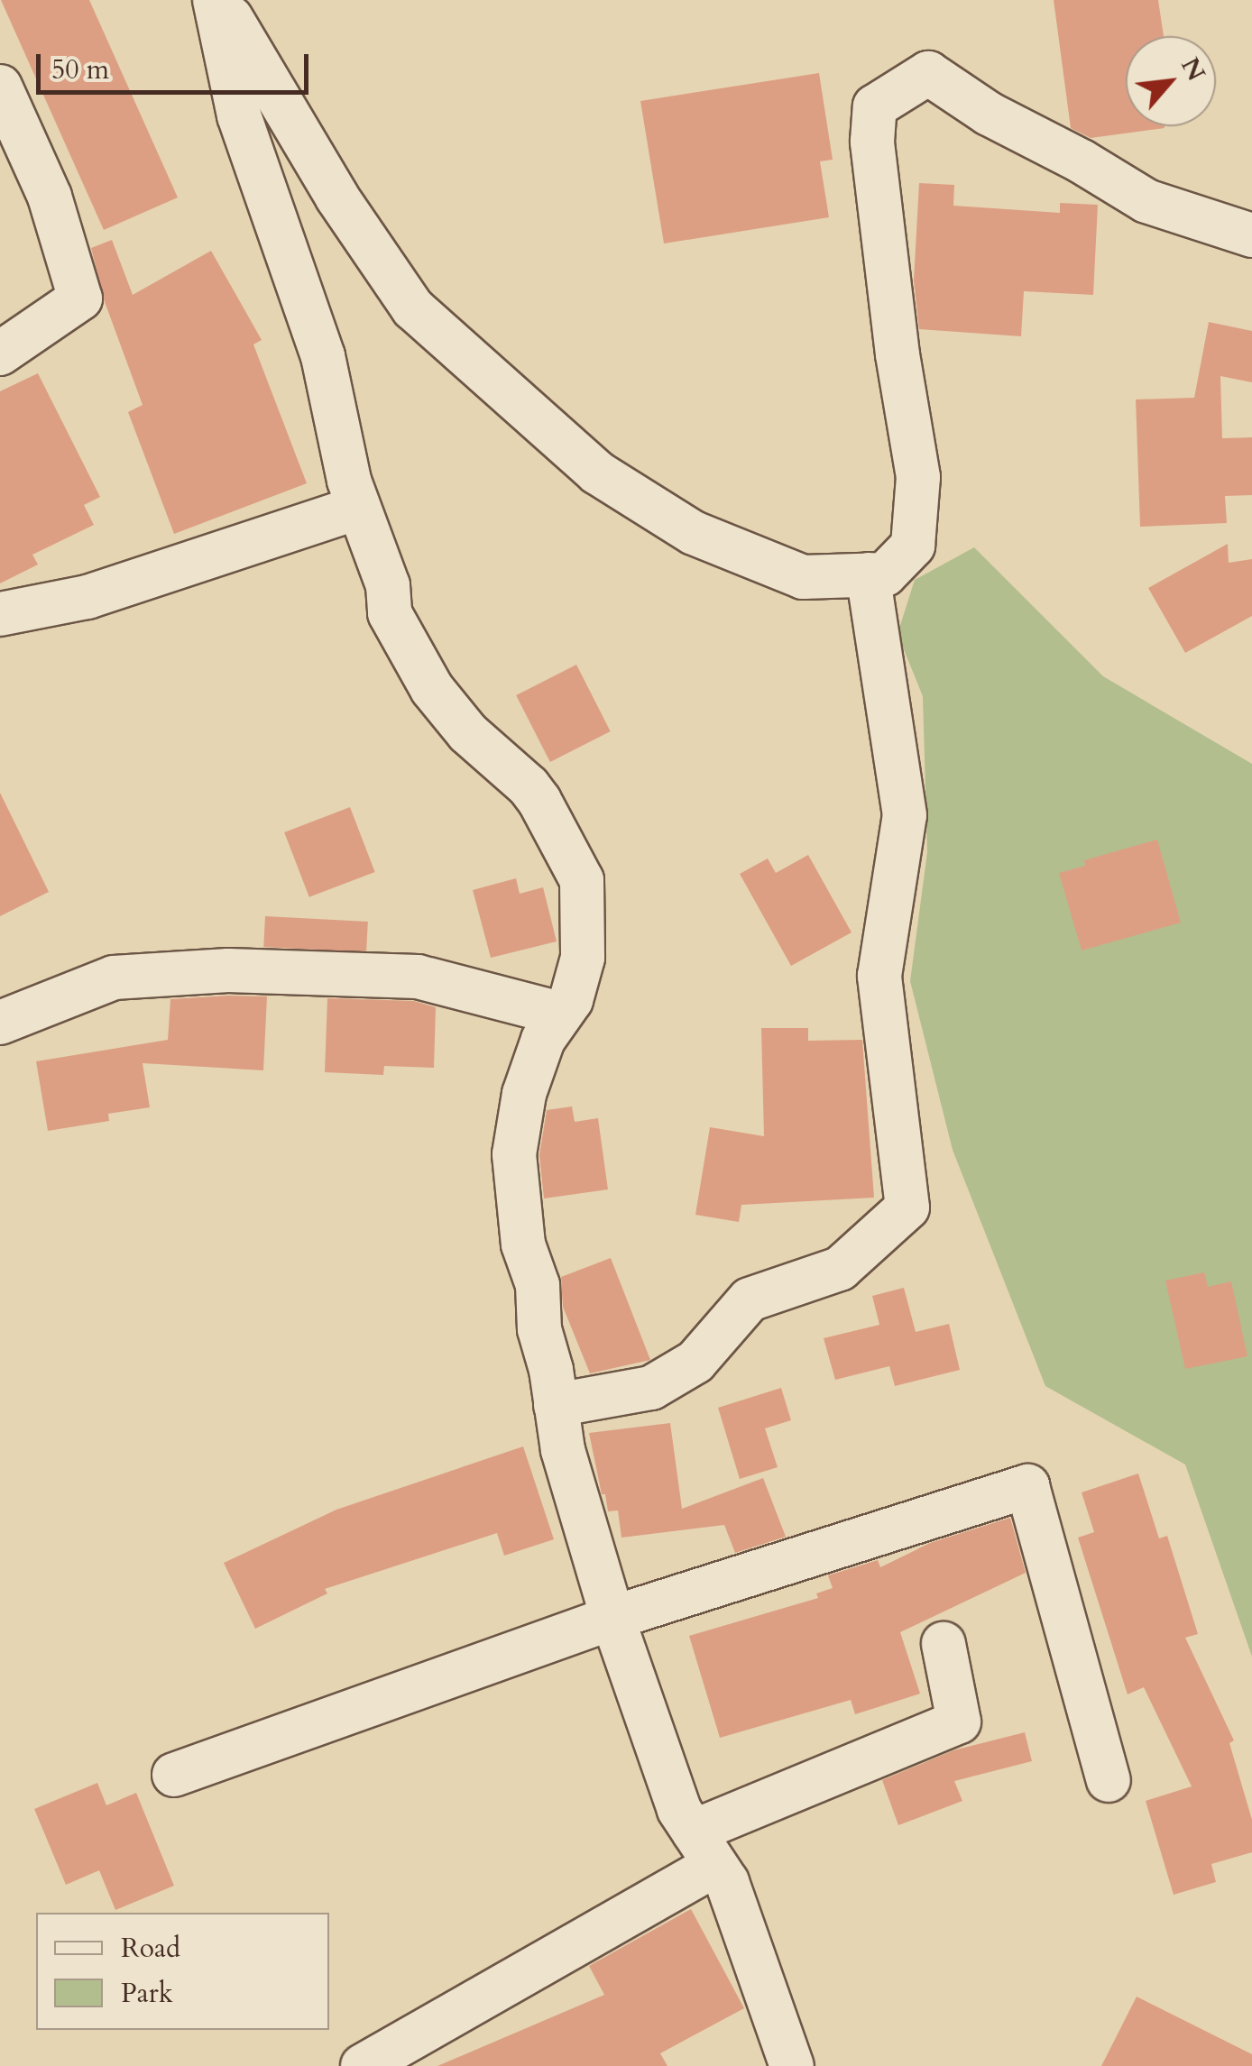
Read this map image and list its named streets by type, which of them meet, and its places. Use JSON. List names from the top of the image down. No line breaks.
{"legend":["Road","Park"],"scale_bar":"50 m","north":"top right"}
